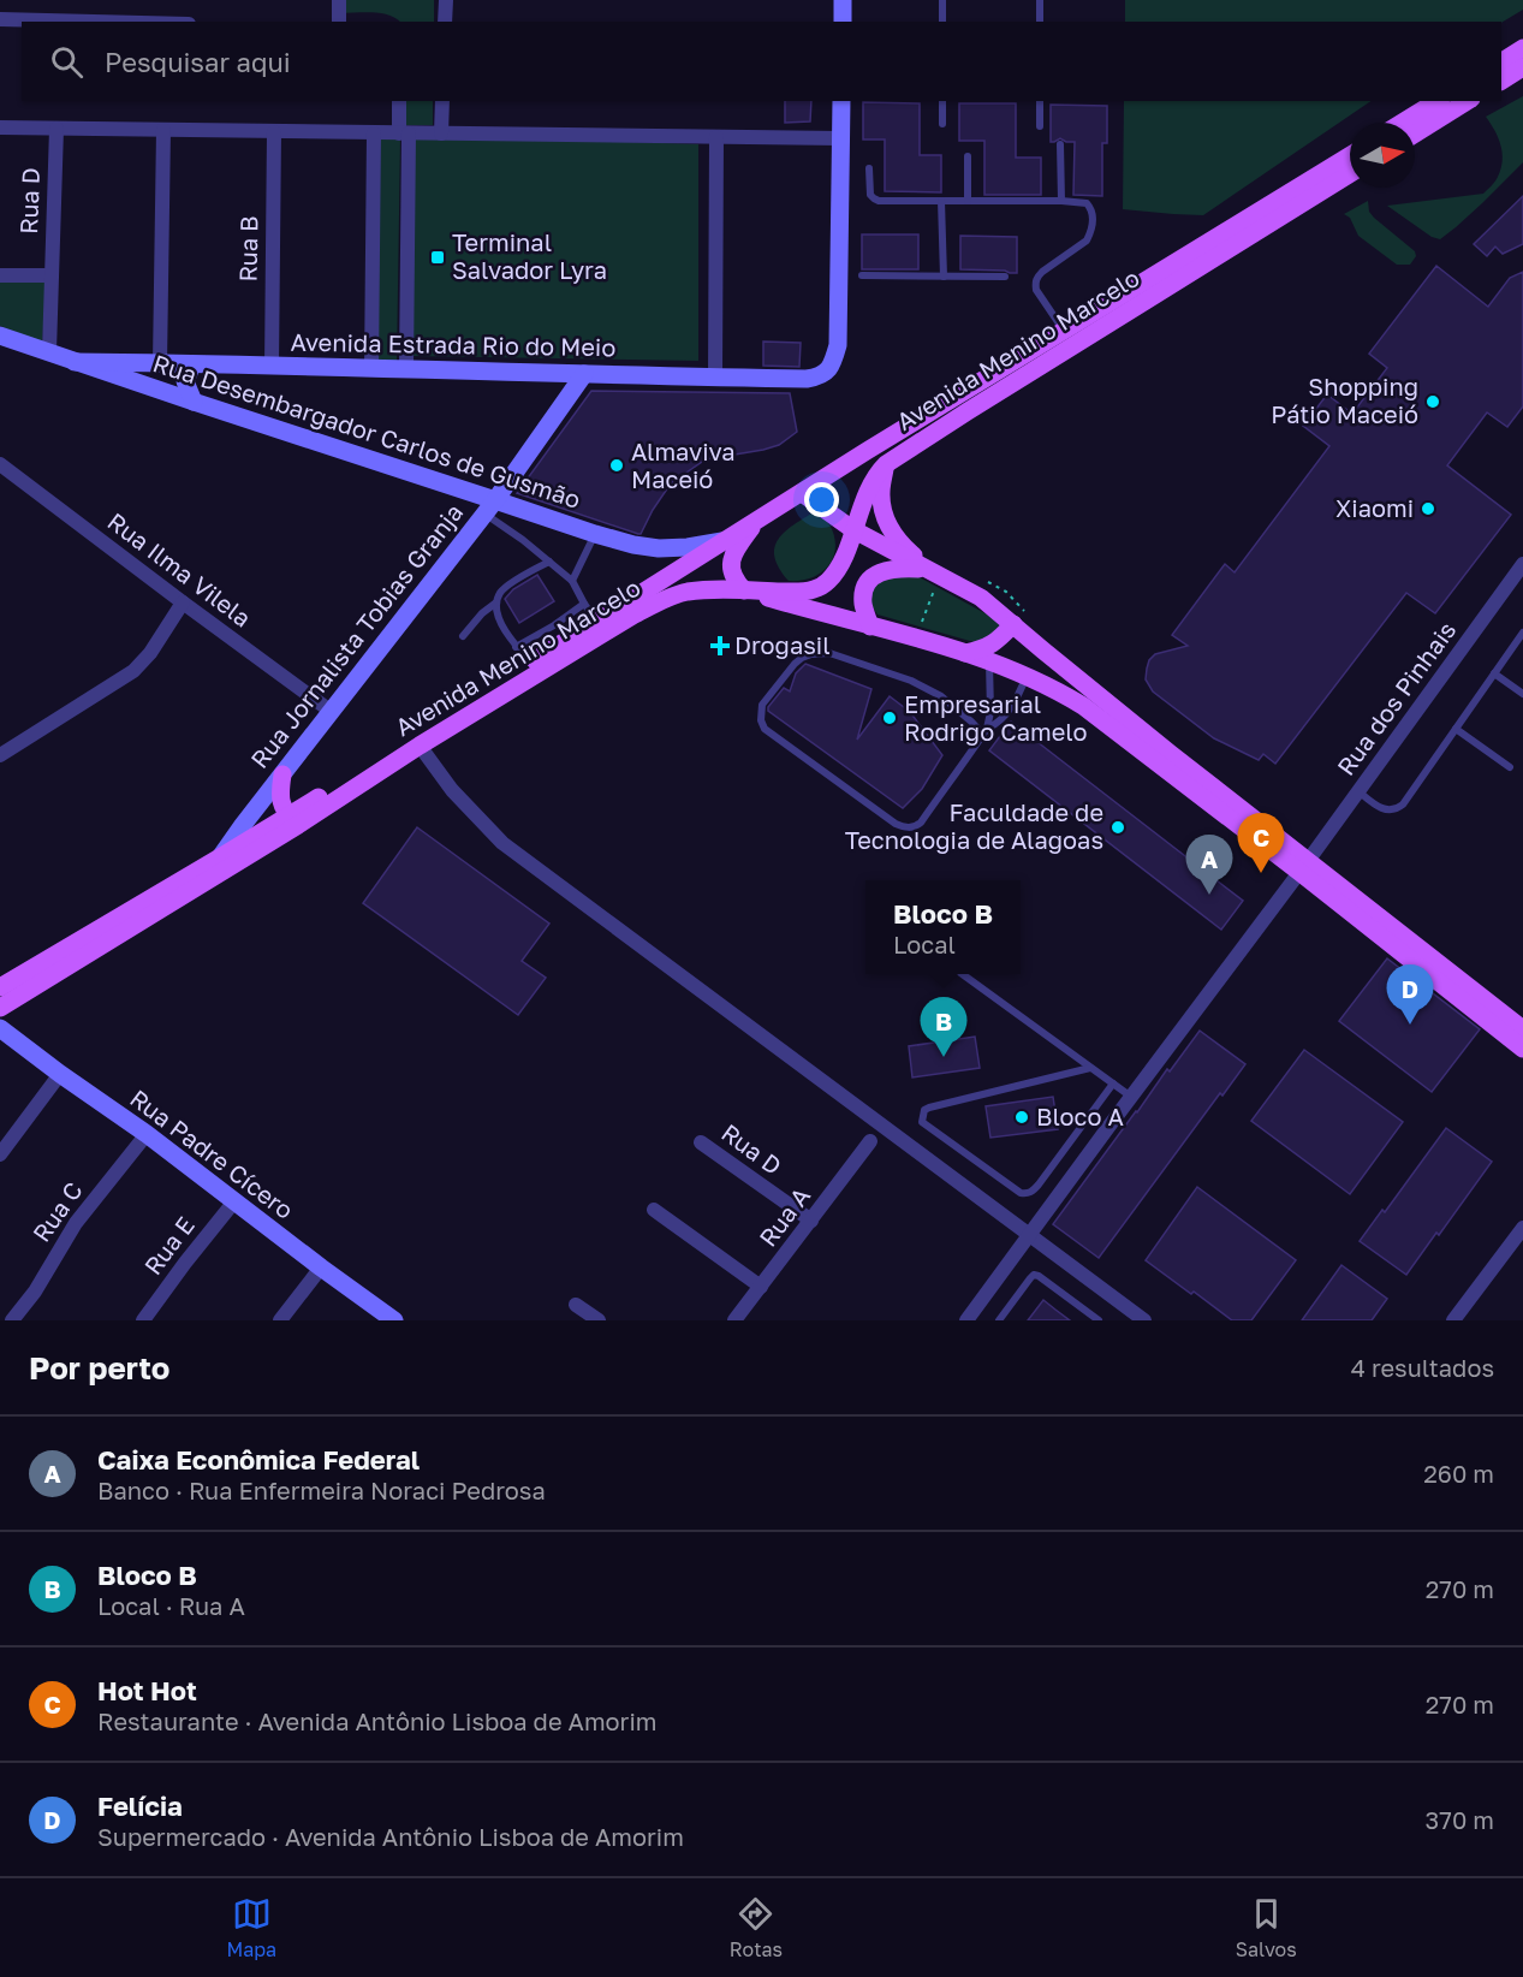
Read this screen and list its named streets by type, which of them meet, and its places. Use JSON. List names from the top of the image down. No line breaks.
{"streets":{"main road":["Avenida Menino Marcelo"],"street":["Rua D","Rua B","Avenida Estrada Rio do Meio","Rua Desembargador Carlos de Gusmão","Rua Ilma Vilela","Rua Jornalista Tobias Granja","Rua dos Pinhais","Rua Padre Cícero","Rua C","Rua A","Rua E"]},"crossings":[["Rua D","Rua Desembargador Carlos de Gusmão"],["Rua D","Rua A"],["Rua B","Avenida Estrada Rio do Meio"],["Avenida Estrada Rio do Meio","Rua Desembargador Carlos de Gusmão"],["Avenida Estrada Rio do Meio","Rua Jornalista Tobias Granja"],["Avenida Menino Marcelo","Rua Desembargador Carlos de Gusmão"],["Avenida Menino Marcelo","Rua Jornalista Tobias Granja"],["Rua Desembargador Carlos de Gusmão","Rua Jornalista Tobias Granja"],["Rua Ilma Vilela","Rua Jornalista Tobias Granja"],["Rua Padre Cícero","Rua C"],["Rua Padre Cícero","Rua E"]],"places":{"transit":["Terminal Salvador Lyra"],"other":["Shopping Pátio Maceió","Almaviva Maceió","Xiaomi","Empresarial Rodrigo Camelo","Faculdade de Tecnologia de Alagoas","Bloco A"],"health":["Drogasil"]},"north":"right","page":{"search":"Pesquisar aqui","pins":["C","A","D","B"],"popup":["Bloco B","Local"],"heading":["Por perto","4 resultados"],"list":[{"mark":"A","name":"Caixa Econômica Federal","note":"Banco · Rua Enfermeira Noraci Pedrosa","value":"260 m"},{"mark":"B","name":"Bloco B","note":"Local · Rua A","value":"270 m"},{"mark":"C","name":"Hot Hot","note":"Restaurante · Avenida Antônio Lisboa de Amorim","value":"270 m"},{"mark":"D","name":"Felícia","note":"Supermercado · Avenida Antônio Lisboa de Amorim","value":"370 m"}],"nav":["Mapa","Rotas","Salvos"]}}
